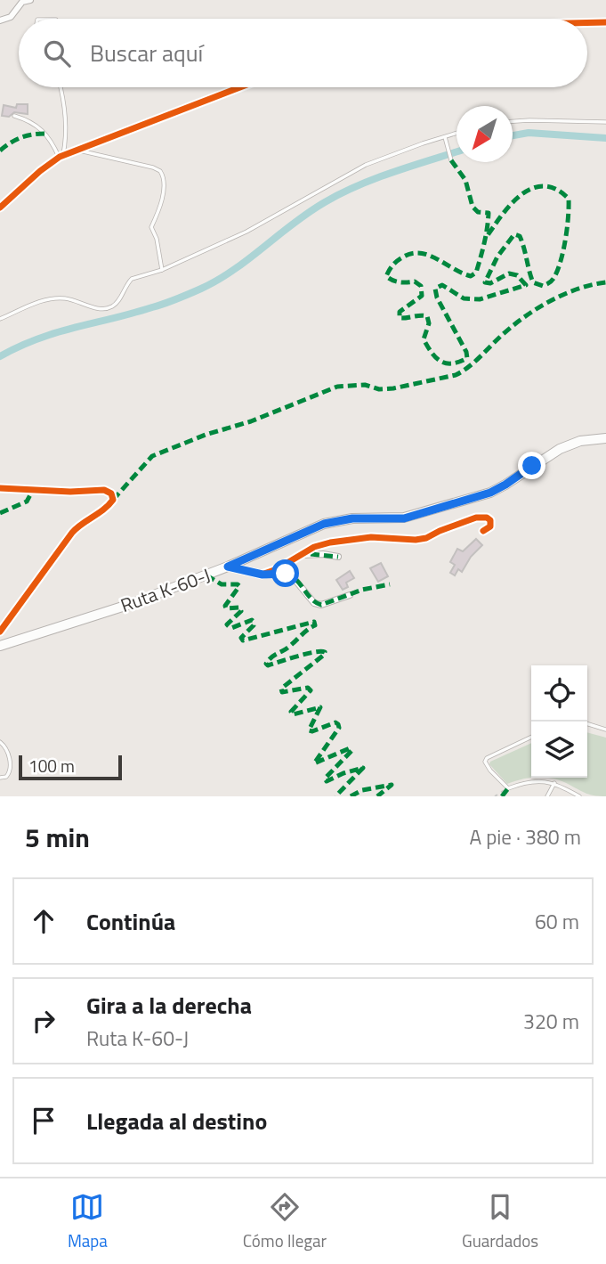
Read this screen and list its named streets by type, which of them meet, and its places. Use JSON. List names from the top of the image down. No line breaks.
{"streets":{"main road":["Ruta K-60-J"]},"scale_bar":"100 m","north":"bottom left","page":{"search":"Buscar aquí","scale":"100 m","heading":["5 min","A pie · 380 m"],"list":[["Continúa","60 m"],["Gira a la derecha","Ruta K-60-J","320 m"],"Llegada al destino"],"nav":["Mapa","Cómo llegar","Guardados"]}}
